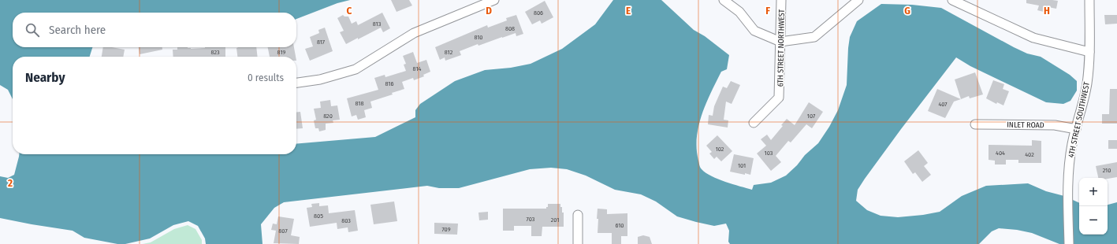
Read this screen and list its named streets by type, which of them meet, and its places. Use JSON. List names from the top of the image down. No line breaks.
{"streets":{"street":["6TH STREET NORTHWEST","4TH STREET SOUTHWEST","INLET ROAD"]},"crossings":[["4TH STREET SOUTHWEST","INLET ROAD"]],"house_numbers":["806","813","808","810","817","823","819","812","814","816","818","407","820","107","102","103","404","402","101","210","805","703","201","803","610","709","807"],"page":{"search":"Search here","heading":["Nearby","0 results"],"map_buttons":["+","−"]},"grid":{"columns":["C","D","E","F","G","H"],"rows":["2"]}}
